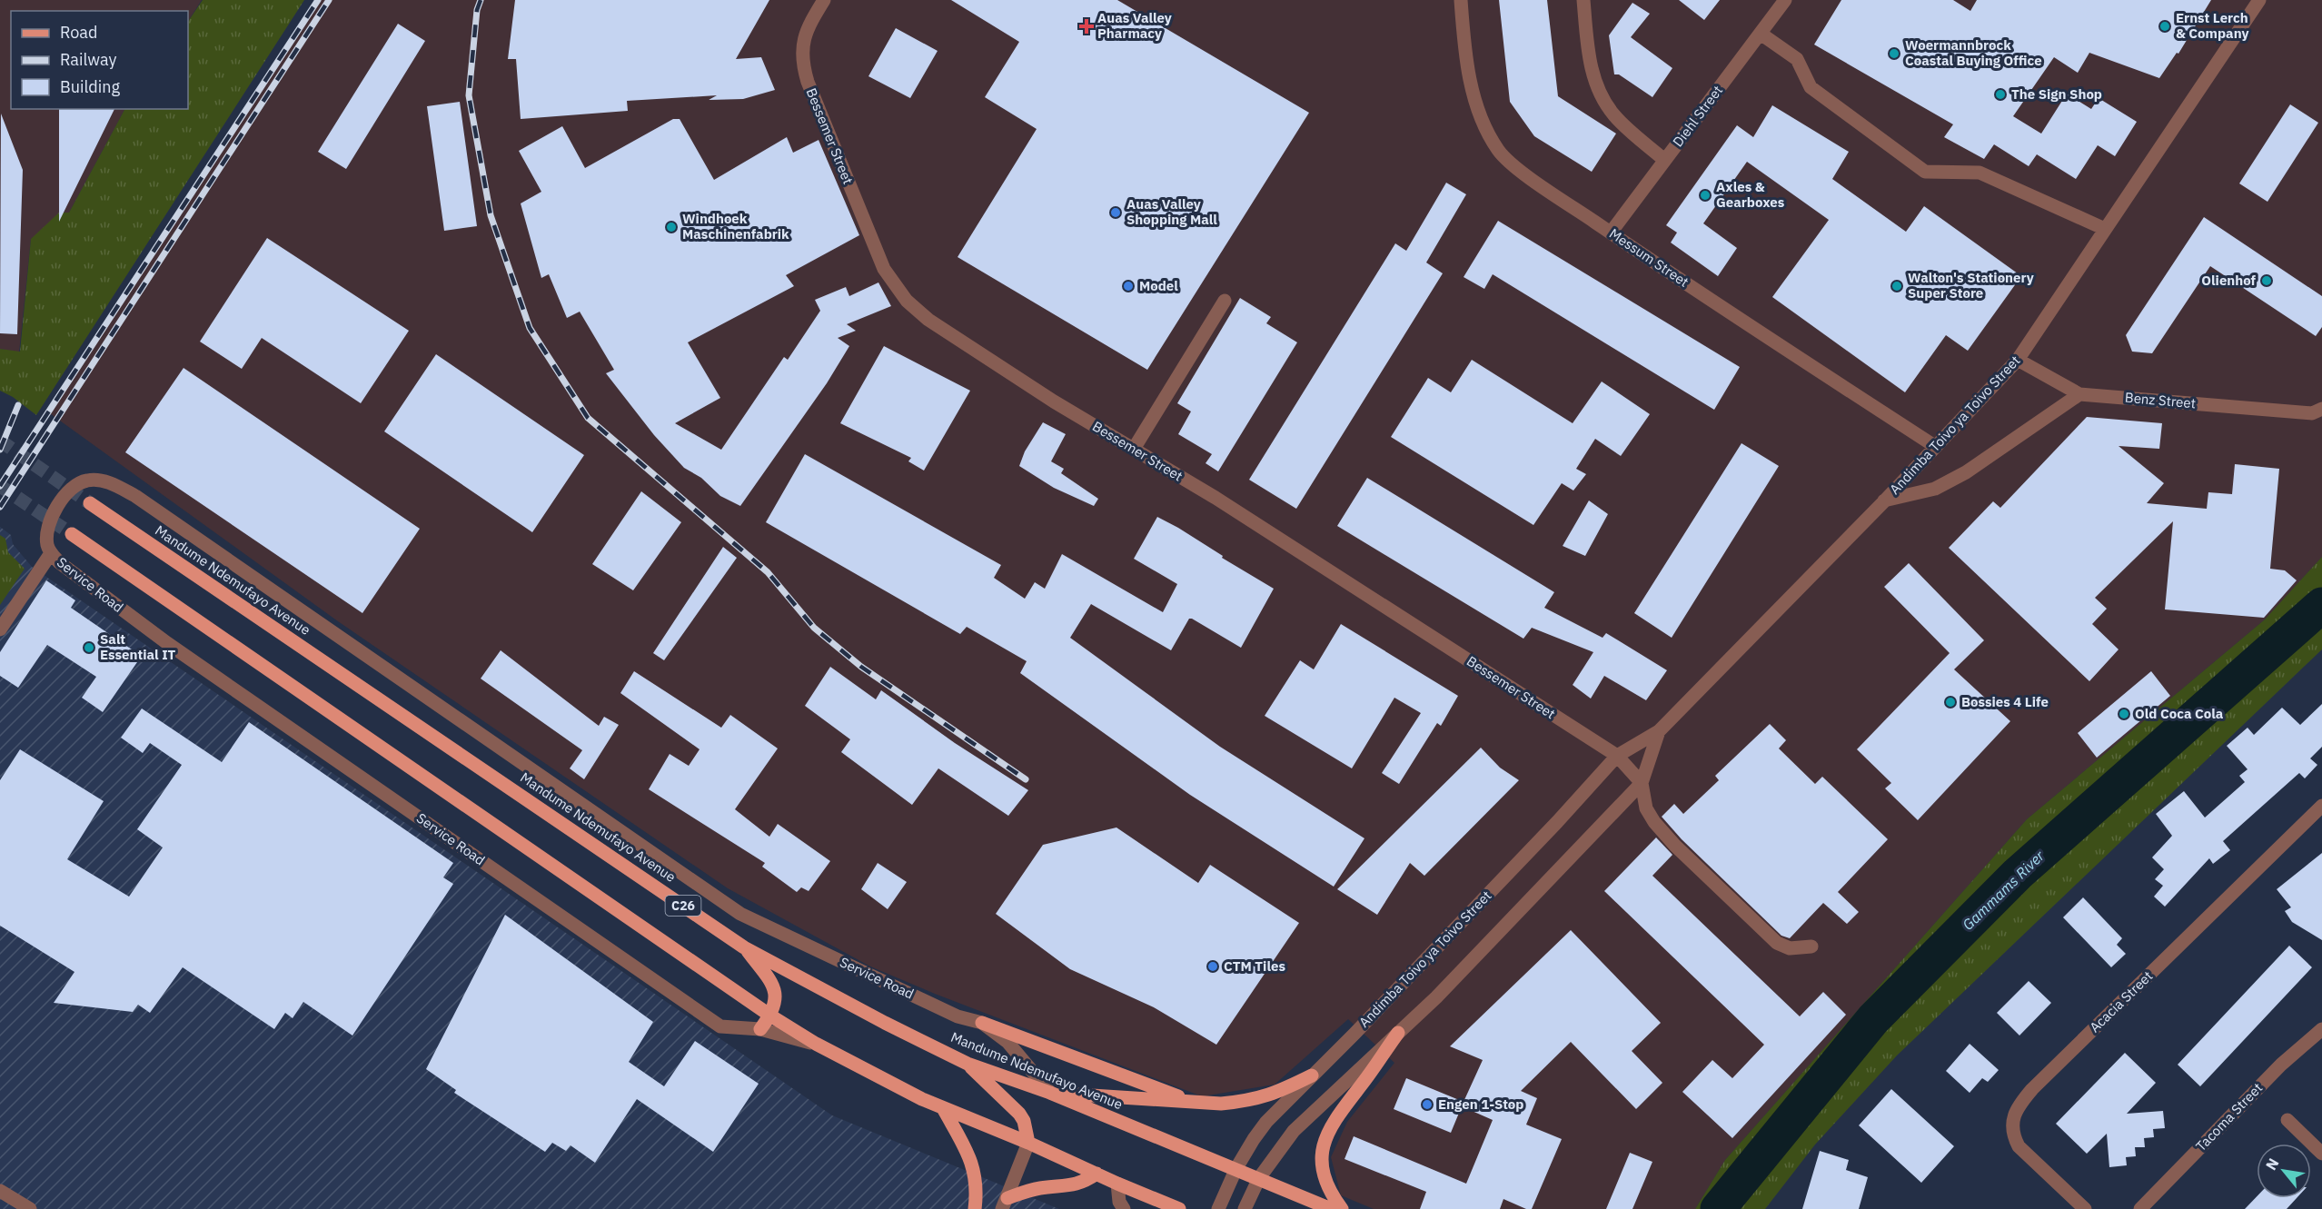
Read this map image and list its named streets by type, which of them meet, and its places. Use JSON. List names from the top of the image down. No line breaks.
{"streets":{"main road":["Mandume Ndemufayo Avenue","C26"],"street":["Diehl Street","Bessemer Street","Messum Street","Benz Street","Andimba Toivo ya Toivo Street","Service Road","Acacia Street","Tacoma Street"]},"crossings":[["Diehl Street","Messum Street"],["Bessemer Street","Andimba Toivo ya Toivo Street"],["Messum Street","Andimba Toivo ya Toivo Street"],["Benz Street","Andimba Toivo ya Toivo Street"],["Andimba Toivo ya Toivo Street","Mandume Ndemufayo Avenue"],["Mandume Ndemufayo Avenue","Service Road"]],"water":["Gammams River"],"places":{"health":["Auas Valley Pharmacy"],"other":["Ernst Lerch & Company","Woermannbrock Coastal Buying Office","The Sign Shop","Axles & Gearboxes","Auas Valley Shopping Mall","Windhoek Maschinenfabrik","Olienhof","Model","Walton's Stationery Super Store","Salt Essential IT","Bossies 4 Life","Old Coca Cola","CTM Tiles","Engen 1-Stop"]},"legend":["Road","Railway","Building"],"north":"top left"}
